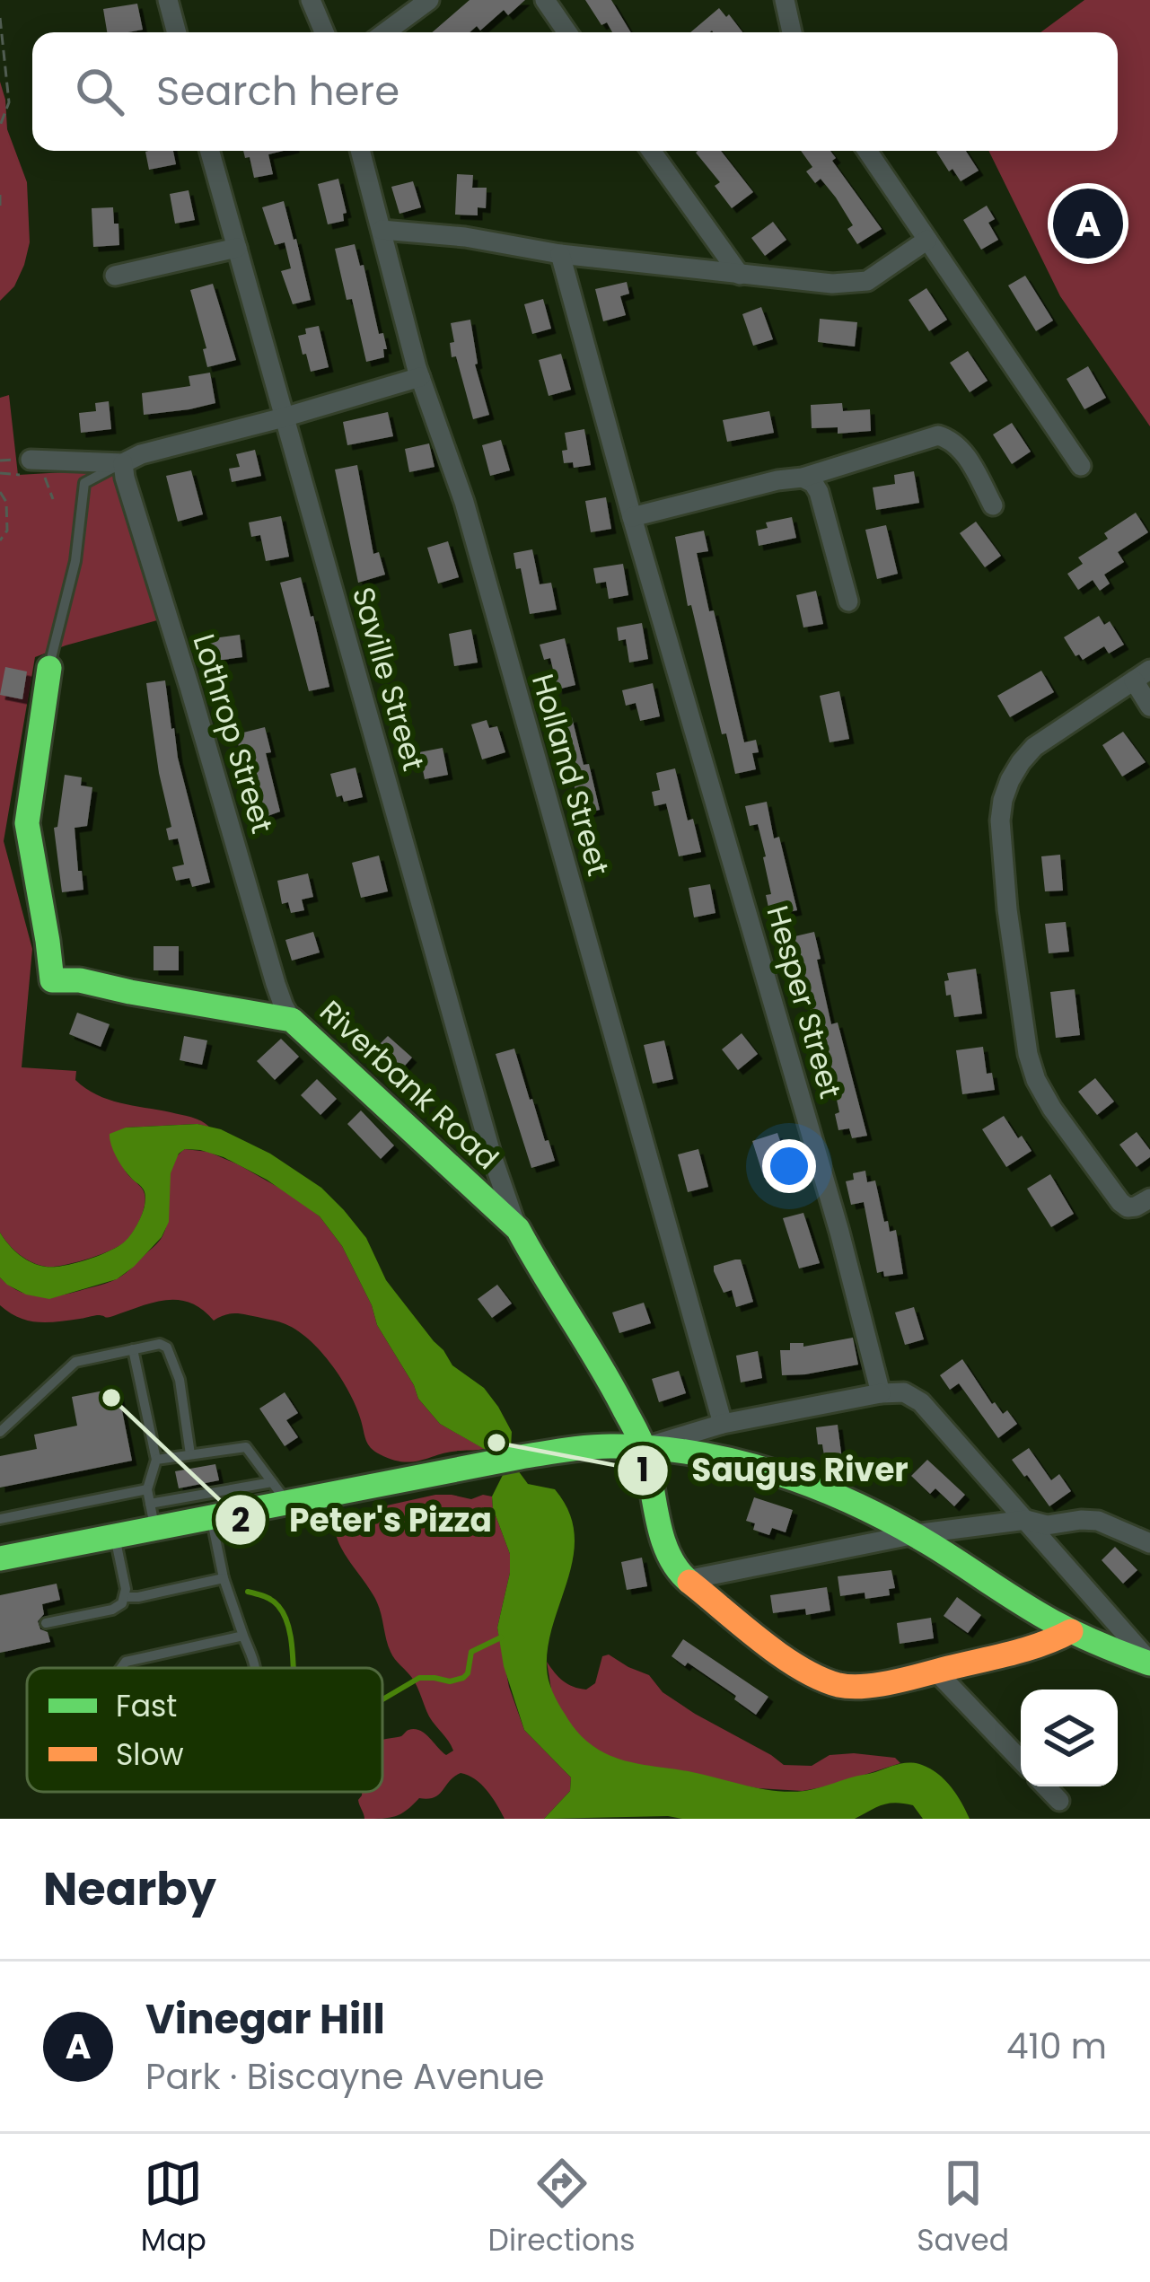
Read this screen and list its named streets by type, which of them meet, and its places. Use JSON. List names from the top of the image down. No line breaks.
{"streets":{"street":["Saville Street","Lothrop Street","Holland Street","Hesper Street","Riverbank Road"]},"crossings":[["Saville Street","Riverbank Road"],["Lothrop Street","Riverbank Road"]],"places":["Peter's Pizza","Saugus River"],"legend":["Fast","Slow"],"page":{"search":"Search here","pins":"A","heading":"Nearby","list":[{"mark":"A","name":"Vinegar Hill","note":"Park · Biscayne Avenue","value":"410 m"}],"nav":["Map","Directions","Saved"]}}
